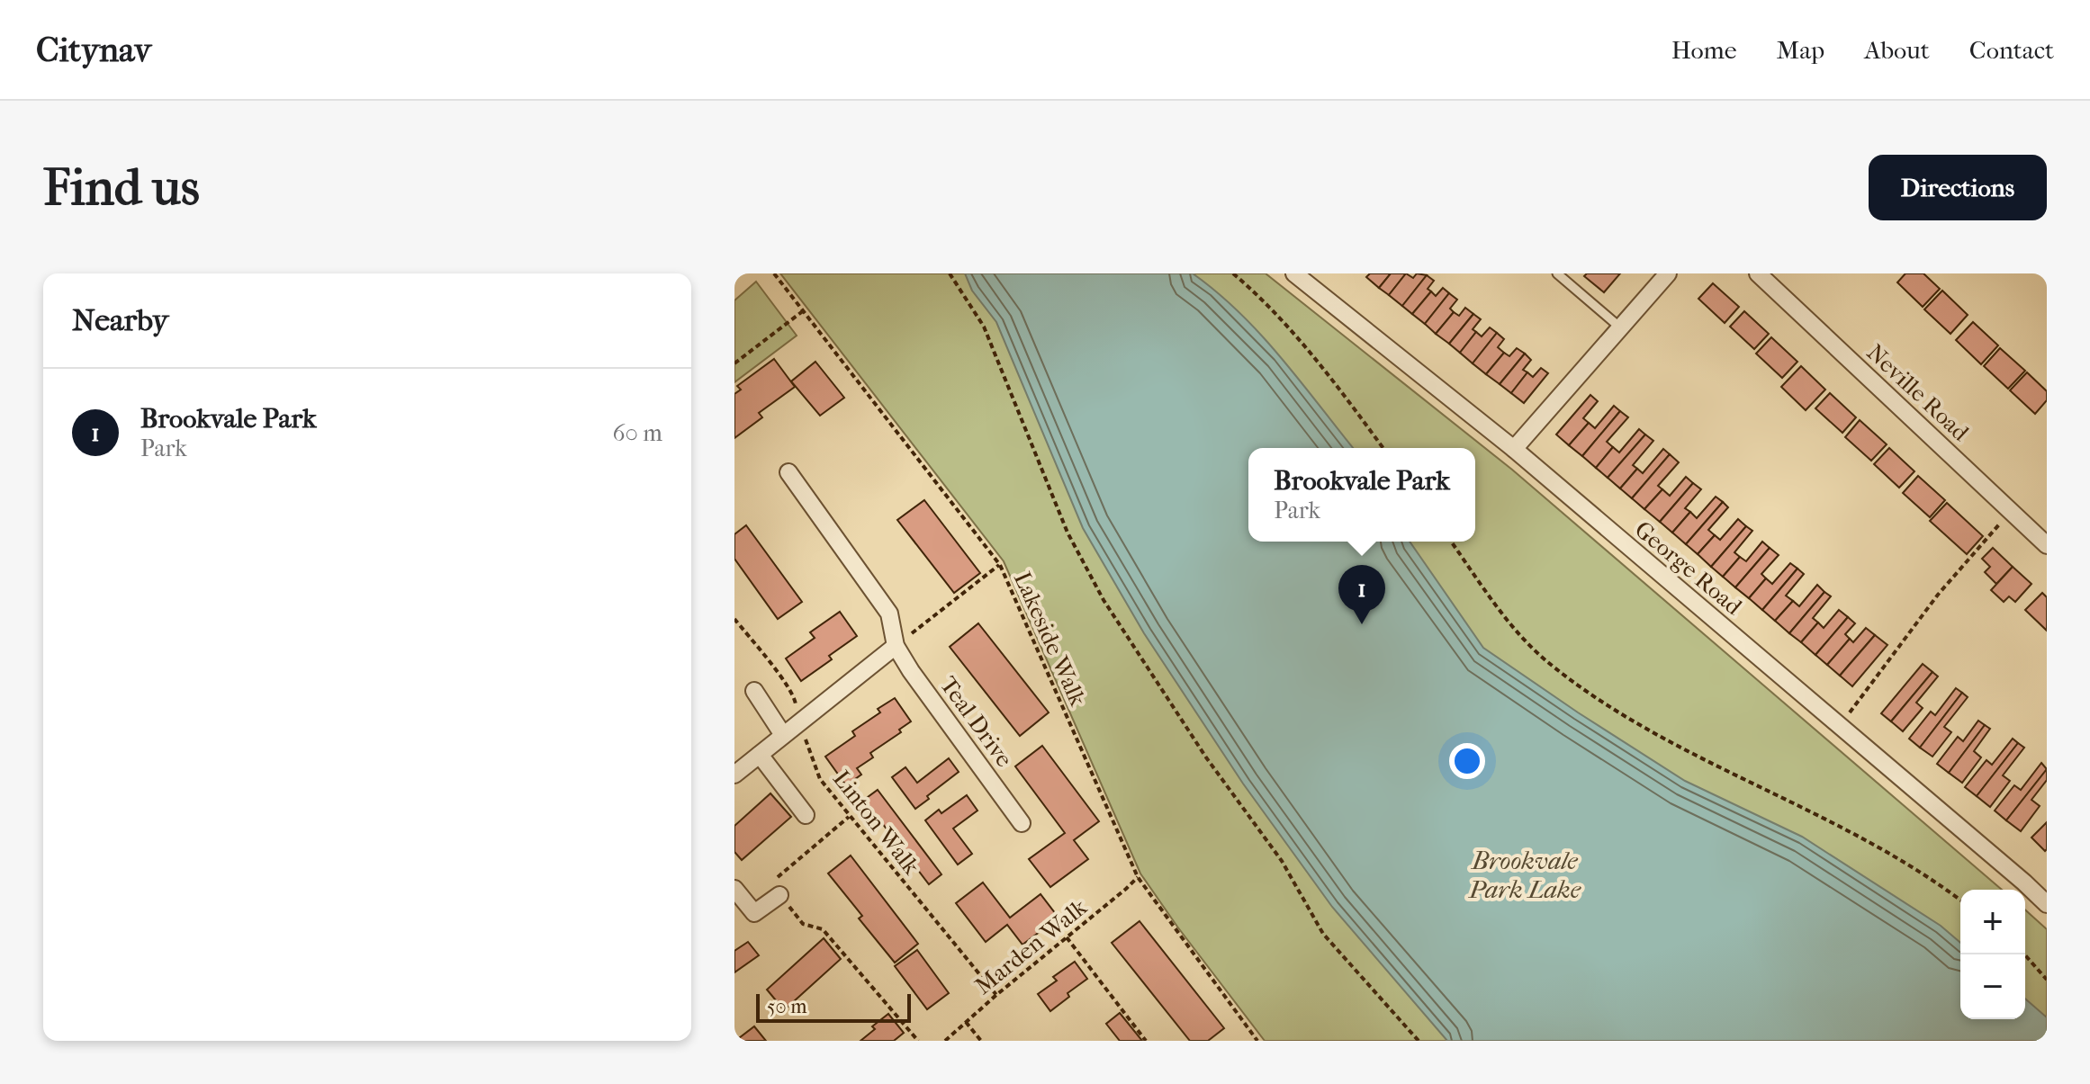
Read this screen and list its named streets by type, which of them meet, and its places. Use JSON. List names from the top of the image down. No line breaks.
{"streets":{"street":["Neville Road","George Road","Teal Drive"],"path":["Lakeside Walk","Linton Walk","Marden Walk"]},"crossings":[["Lakeside Walk","Marden Walk"],["Linton Walk","Marden Walk"]],"water":["Brookvale Park Lake"],"scale_bar":"50 m","page":{"header":"Citynav","nav":["Home","Map","About","Contact"],"buttons":"Directions","title":"Find us","heading":"Nearby","list":[{"mark":"1","name":"Brookvale Park","note":"Park","value":"60 m"}],"popup":["Brookvale Park","Park"],"pins":"1","map_buttons":["+","−"],"scale":"50 m"}}
